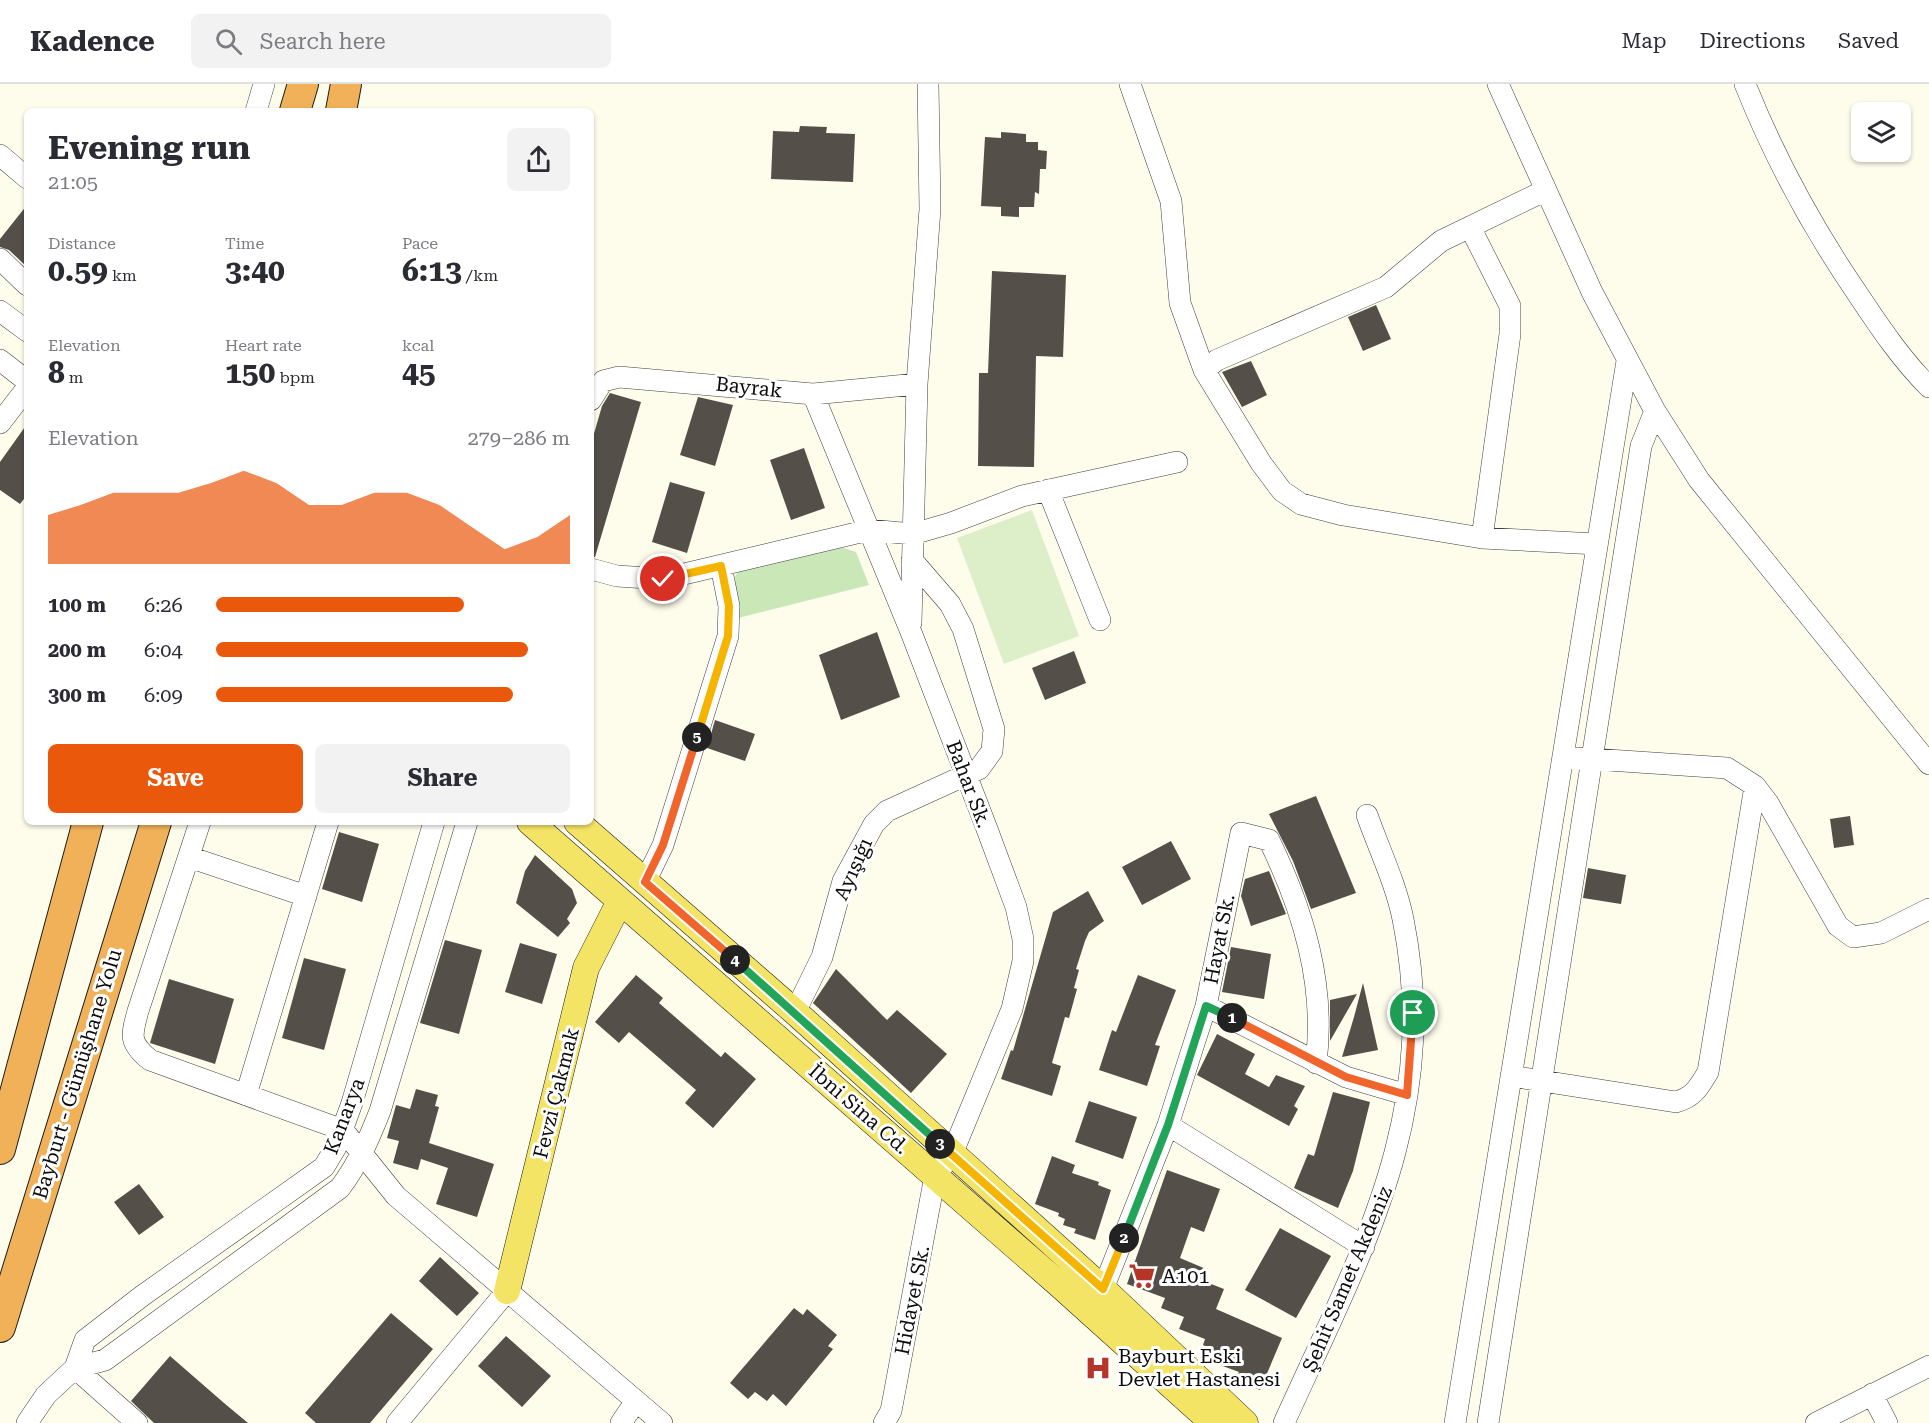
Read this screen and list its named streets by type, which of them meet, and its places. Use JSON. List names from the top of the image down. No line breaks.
{"streets":{"highway":["Bayburt - Gümüşhane Yolu"],"main road":["Fevzi Çakmak","İbni Sina Cd."],"street":["Bayrak","Bahar Sk.","Ayışığı","Hayat Sk.","Kanarya","Şehit Samet Akdeniz","Hidayet Sk."]},"crossings":[["Bayrak","Bahar Sk."],["Bahar Sk.","Ayışığı"],["Bahar Sk.","İbni Sina Cd."],["Bahar Sk.","Hidayet Sk."],["Ayışığı","İbni Sina Cd."],["Hayat Sk.","İbni Sina Cd."],["Fevzi Çakmak","İbni Sina Cd."],["İbni Sina Cd.","Hidayet Sk."]],"places":{"supermarket":["A101"],"hospital":["Bayburt Eski Devlet Hastanesi"]},"page":{"header":"Kadence","search":"Search here","nav":["Map","Directions","Saved"],"heading":["Evening run","21:05"],"stats":[["Distance","0.59 km"],["Time","3:40"],["Pace","6:13 /km"],["Elevation","8 m"],["Heart rate","150 bpm"],["kcal","45"]],"chart":["Elevation","279–286 m"],"list":[{"name":"100 m","note":"6:26"},{"name":"200 m","note":"6:04"},{"name":"300 m","note":"6:09"}],"pins":["5","4","1","3","2"],"buttons":["Save","Share"]}}
